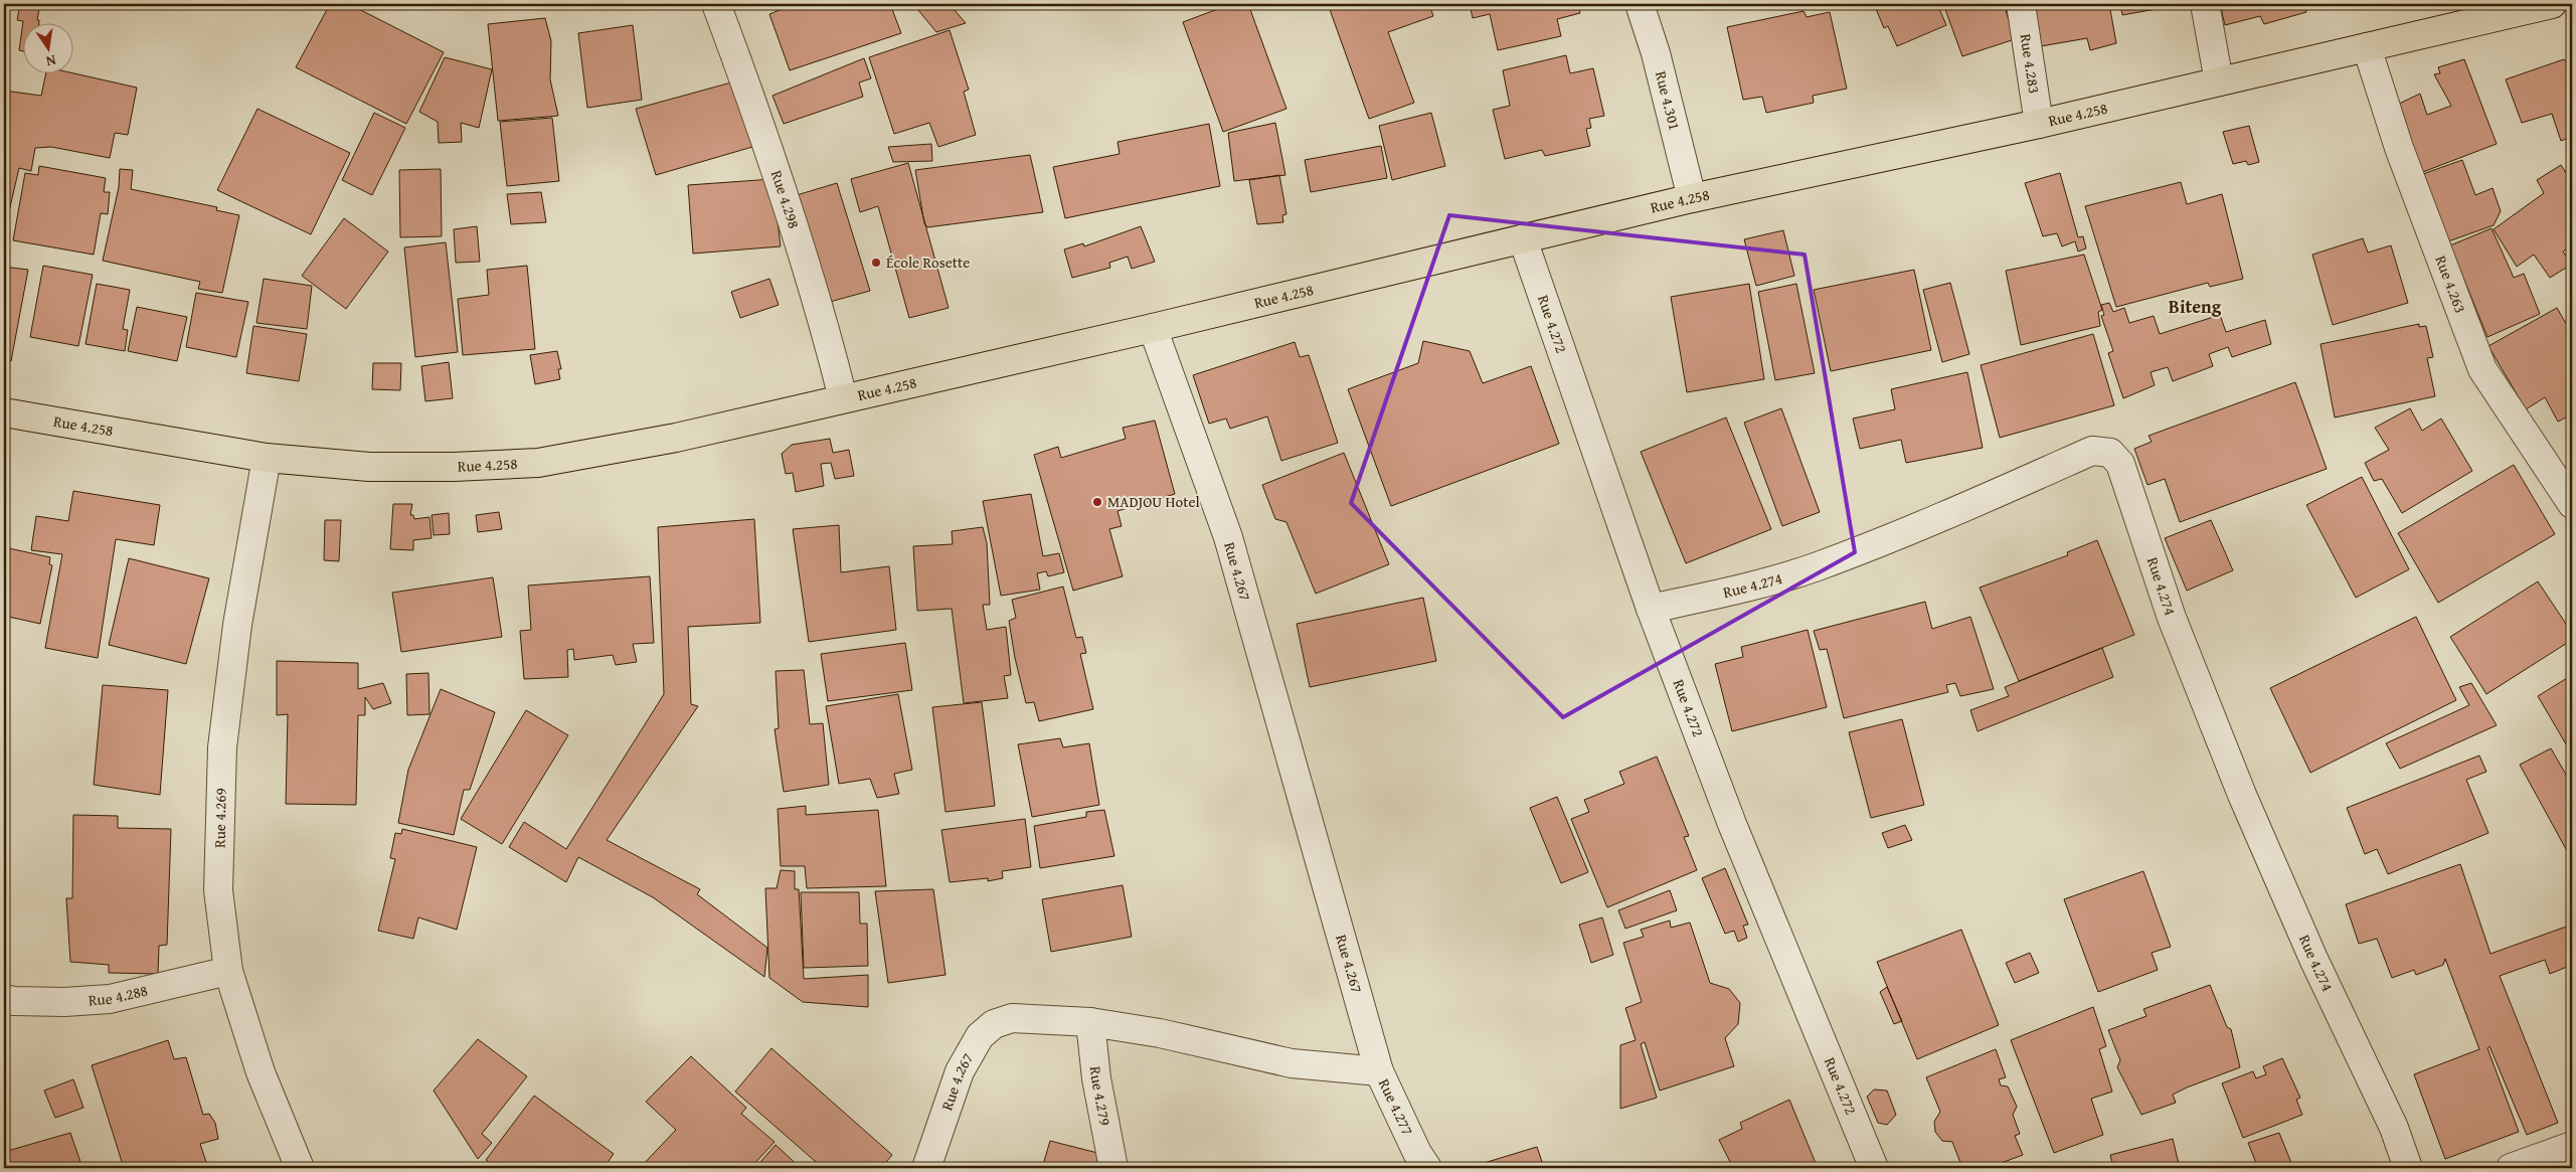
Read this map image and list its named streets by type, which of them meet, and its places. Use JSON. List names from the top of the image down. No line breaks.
{"streets":{"highway":["Rue 4.258"],"street":["Rue 4.283","Rue 4.301","Rue 4.298","Rue 4.263","Rue 4.272","Rue 4.267","Rue 4.274","Rue 4.269","Rue 4.288","Rue 4.279","Rue 4.277"]},"crossings":[["Rue 4.283","Rue 4.258"],["Rue 4.301","Rue 4.258"],["Rue 4.258","Rue 4.298"],["Rue 4.258","Rue 4.263"],["Rue 4.258","Rue 4.272"],["Rue 4.258","Rue 4.267"],["Rue 4.258","Rue 4.269"],["Rue 4.272","Rue 4.274"],["Rue 4.267","Rue 4.279"],["Rue 4.267","Rue 4.277"],["Rue 4.269","Rue 4.288"]],"districts":["Biteng"],"places":["École Rosette","MADJOU Hotel"],"north":"bottom"}
